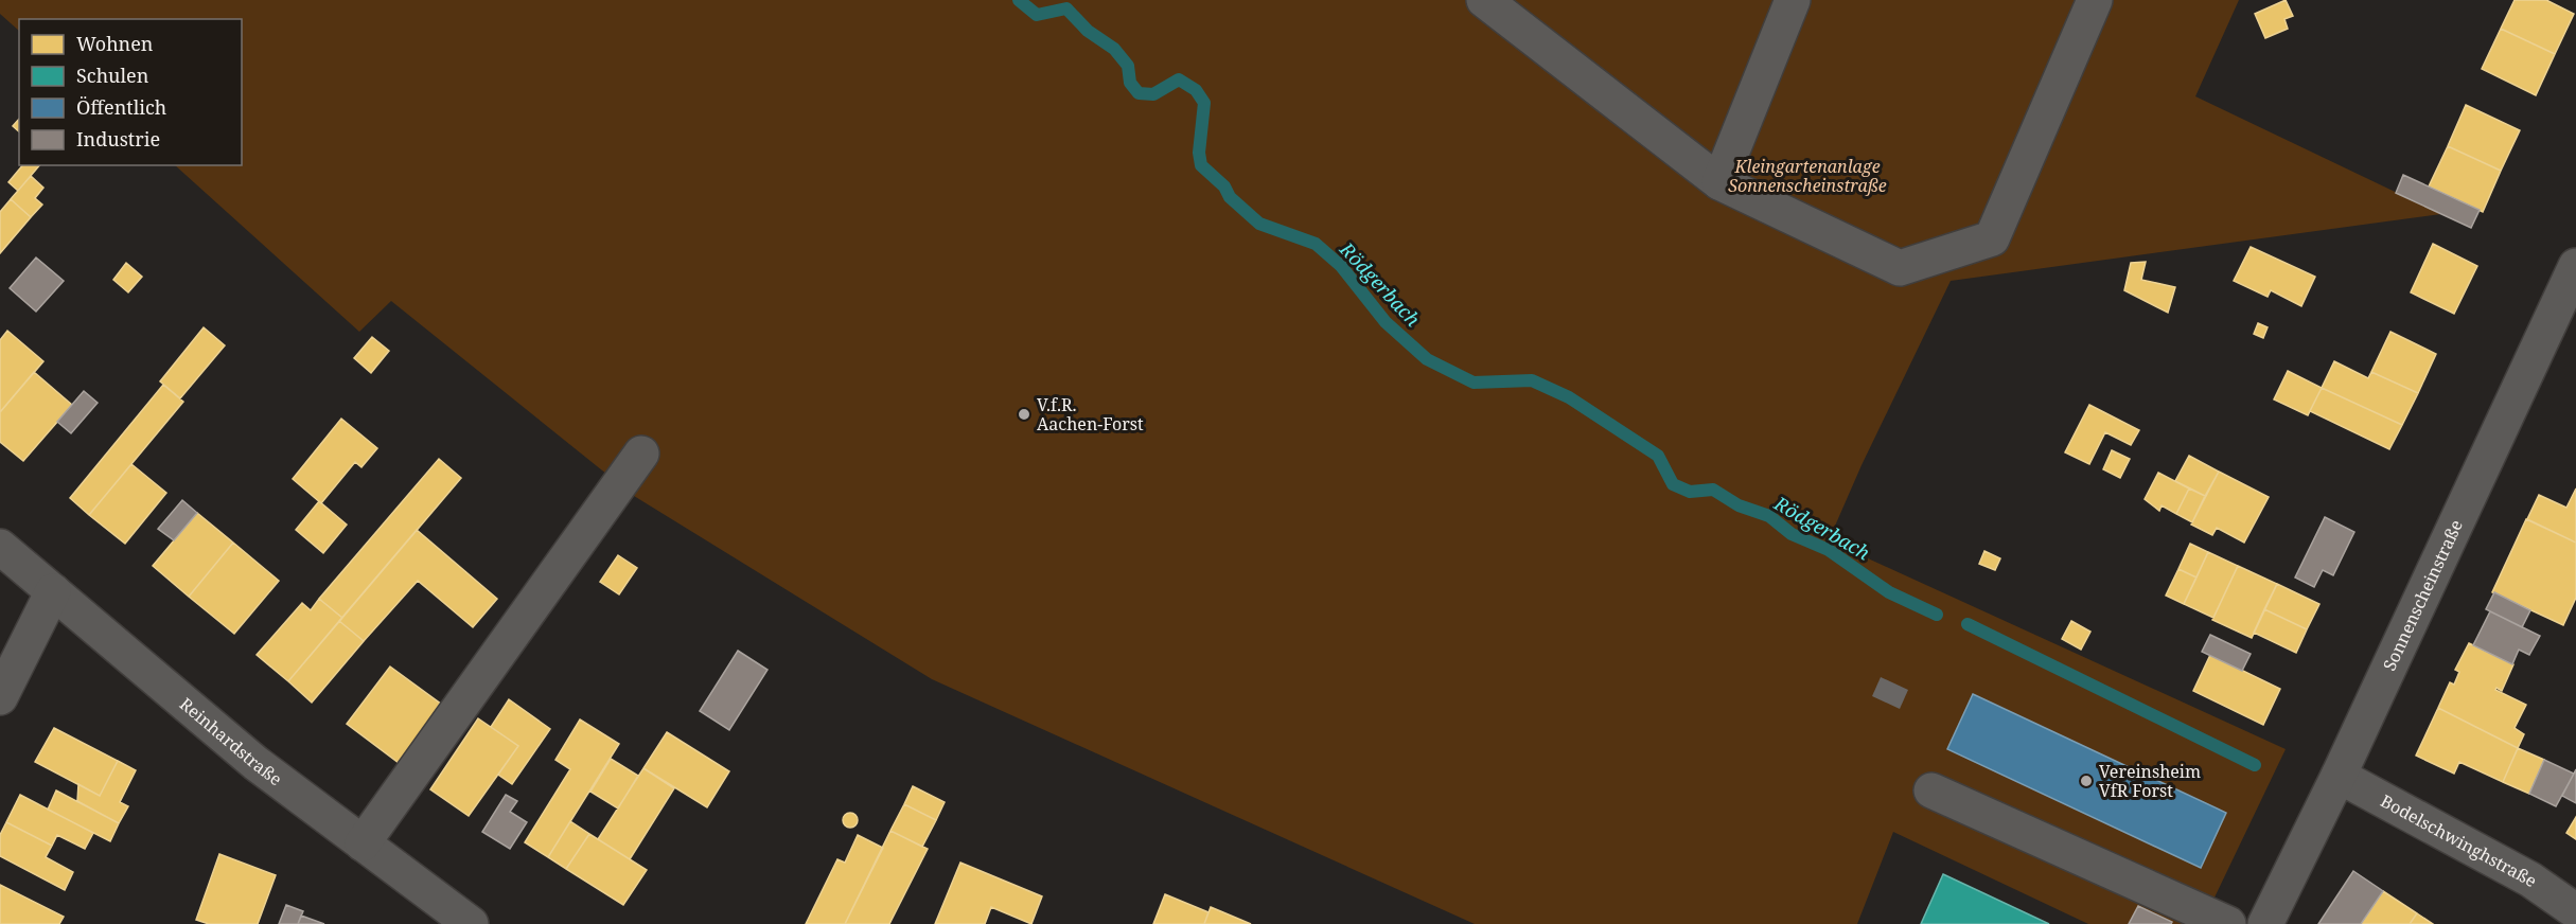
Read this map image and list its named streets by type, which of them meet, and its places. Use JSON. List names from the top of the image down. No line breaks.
{"streets":{"street":["Sonnenscheinstraße","Reinhardstraße","Bodelschwinghstraße"]},"crossings":[["Sonnenscheinstraße","Bodelschwinghstraße"]],"water":["Rödgerbach"],"parks":["Kleingartenanlage Sonnenscheinstraße"],"places":["V.f.R. Aachen-Forst","Vereinsheim VfR Forst"],"legend":["Wohnen","Schulen","Öffentlich","Industrie"]}
